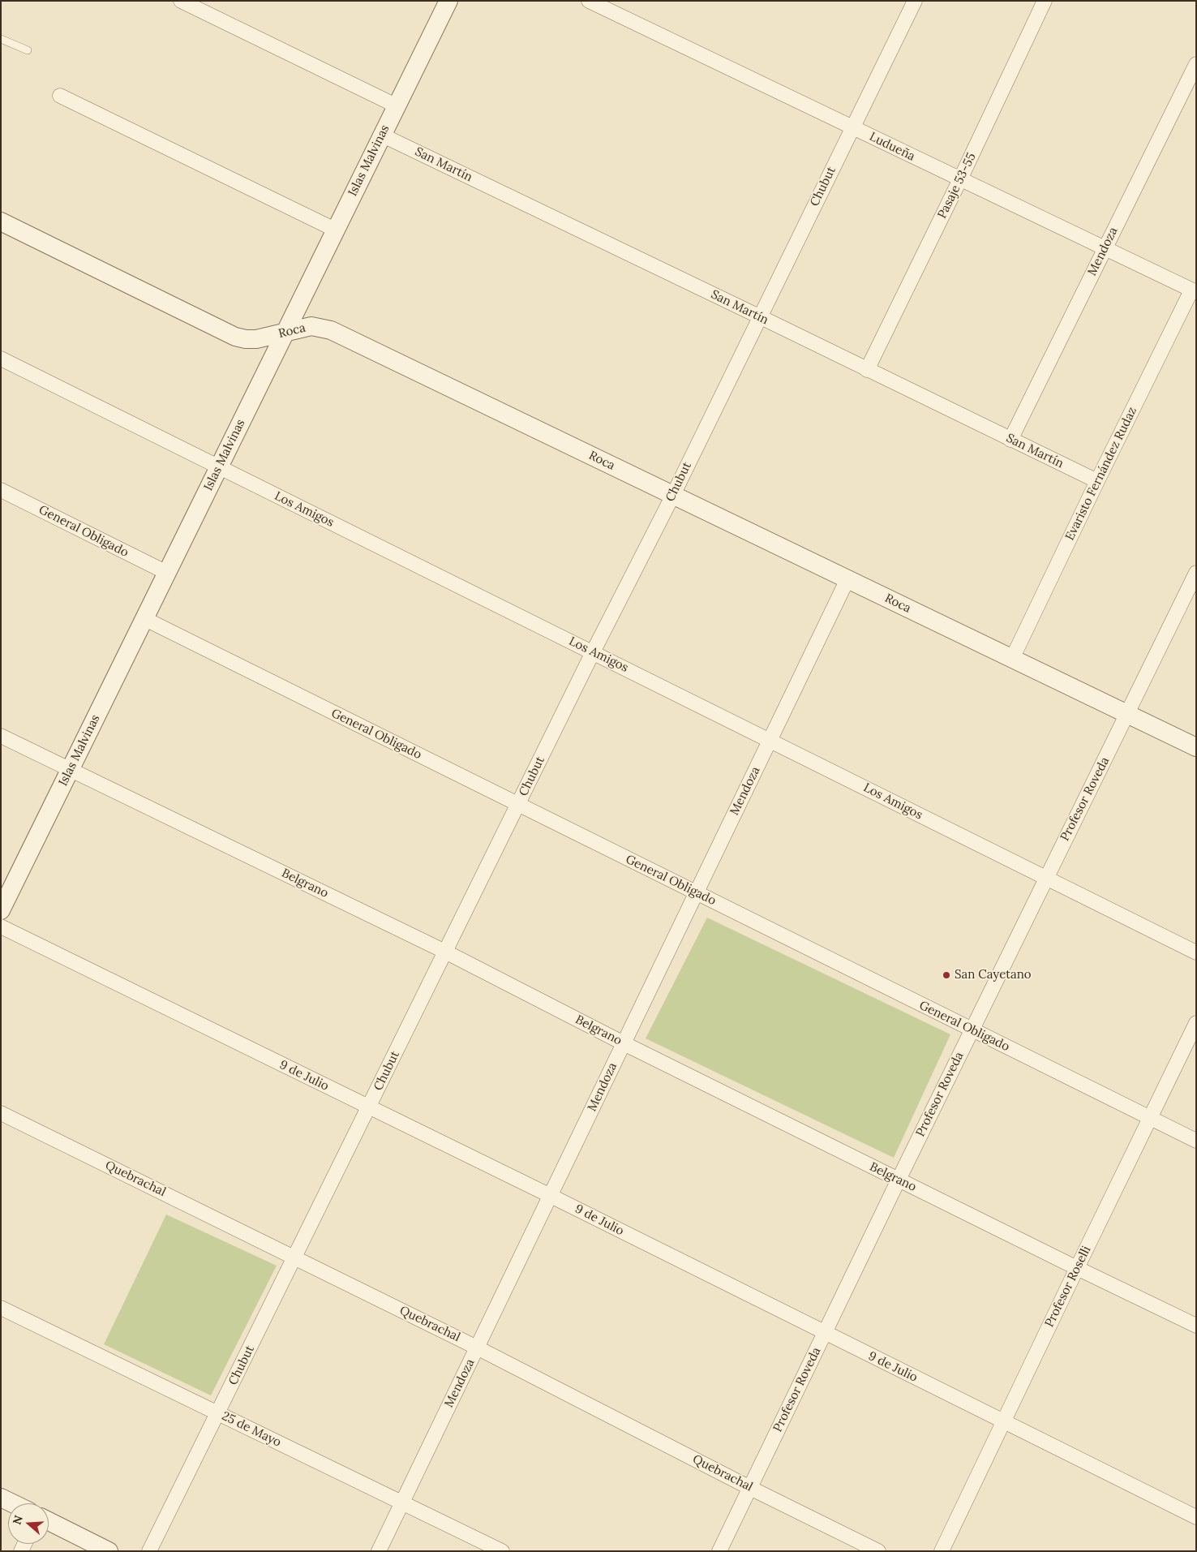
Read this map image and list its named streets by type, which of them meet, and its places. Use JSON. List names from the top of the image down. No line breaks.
{"streets":{"street":["Ludueña","Islas Malvinas","San Martín","Pasaje 53-55","Chubut","Mendoza","Roca","Evaristo Fernández Rudaz","Los Amigos","General Obligado","Profesor Roveda","Belgrano","9 de Julio","Quebrachal","Profesor Roselli","25 de Mayo"]},"crossings":[["Ludueña","Pasaje 53-55"],["Ludueña","Chubut"],["Ludueña","Mendoza"],["Ludueña","Evaristo Fernández Rudaz"],["Islas Malvinas","San Martín"],["Islas Malvinas","Roca"],["Islas Malvinas","Los Amigos"],["Islas Malvinas","General Obligado"],["Islas Malvinas","Belgrano"],["San Martín","Pasaje 53-55"],["San Martín","Chubut"],["San Martín","Mendoza"],["San Martín","Evaristo Fernández Rudaz"],["Chubut","Roca"],["Chubut","Los Amigos"],["Chubut","General Obligado"],["Chubut","Belgrano"],["Chubut","9 de Julio"],["Chubut","Quebrachal"],["Chubut","25 de Mayo"],["Mendoza","Roca"],["Mendoza","Los Amigos"],["Mendoza","General Obligado"],["Mendoza","Belgrano"],["Mendoza","9 de Julio"],["Mendoza","Quebrachal"],["Mendoza","25 de Mayo"],["Roca","Evaristo Fernández Rudaz"],["Roca","Profesor Roveda"],["Los Amigos","Profesor Roveda"],["General Obligado","Profesor Roveda"],["General Obligado","Profesor Roselli"],["Profesor Roveda","Belgrano"],["Profesor Roveda","9 de Julio"],["Profesor Roveda","Quebrachal"],["Belgrano","Profesor Roselli"],["9 de Julio","Profesor Roselli"]],"places":["San Cayetano"],"north":"left"}
